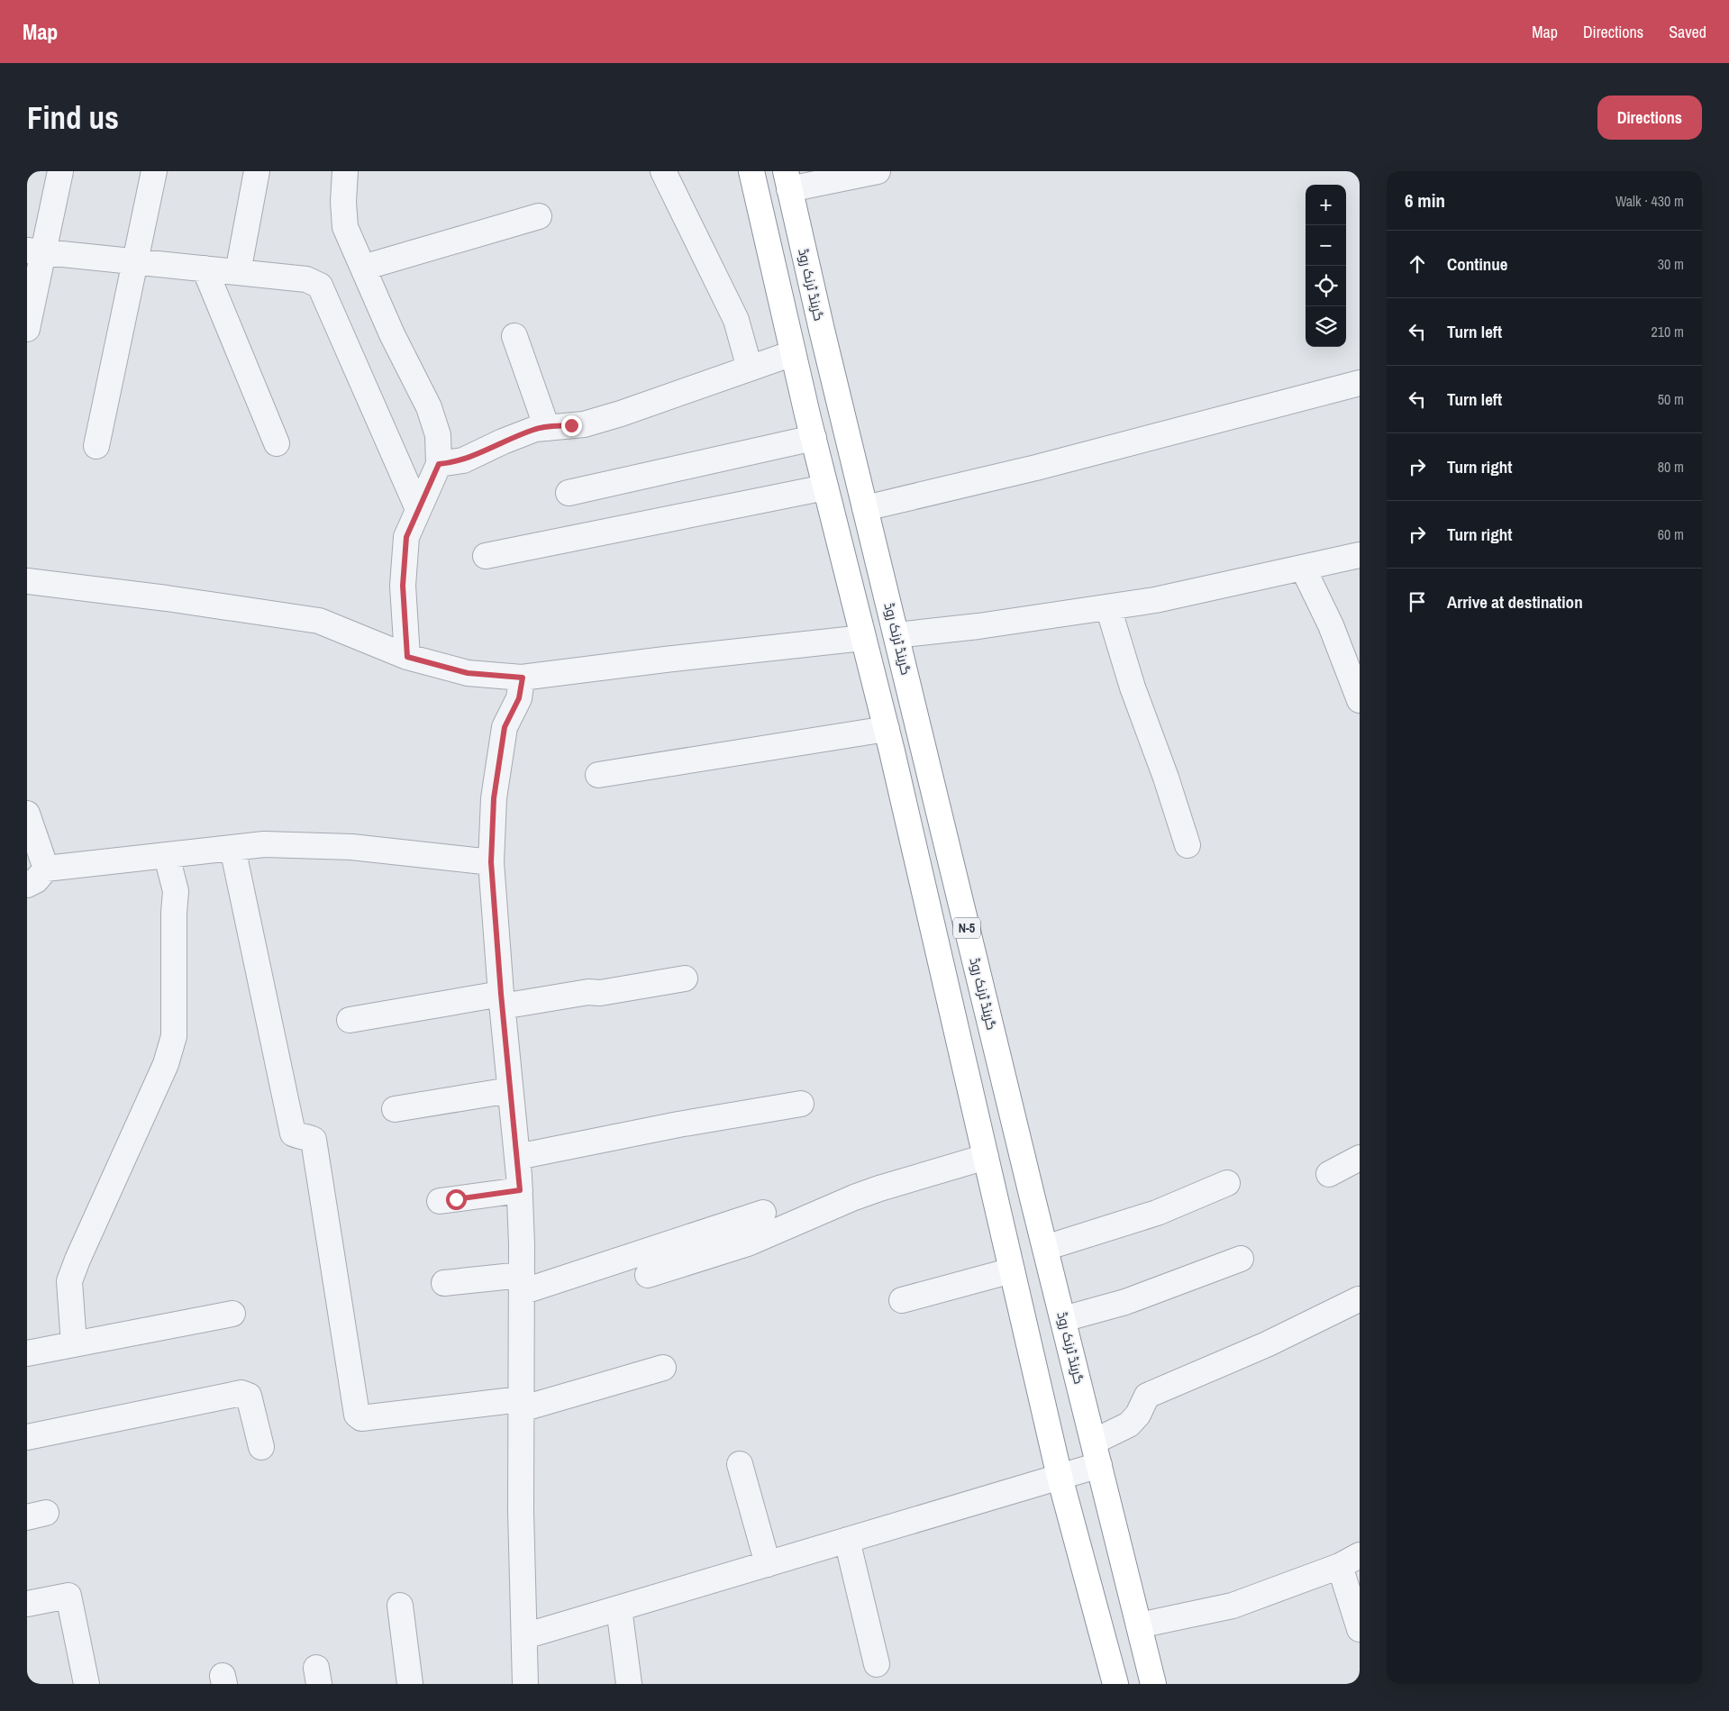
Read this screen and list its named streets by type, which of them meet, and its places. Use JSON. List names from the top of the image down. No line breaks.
{"streets":{"highway":["گرینڈ ٹرنک روڈ","N-5"]},"page":{"header":"Map","nav":["Map","Directions","Saved"],"buttons":"Directions","title":"Find us","heading":["6 min","Walk · 430 m"],"map_buttons":["+","−"],"list":[["Continue","30 m"],["Turn left","210 m"],["Turn left","50 m"],["Turn right","80 m"],["Turn right","60 m"],"Arrive at destination"]}}
